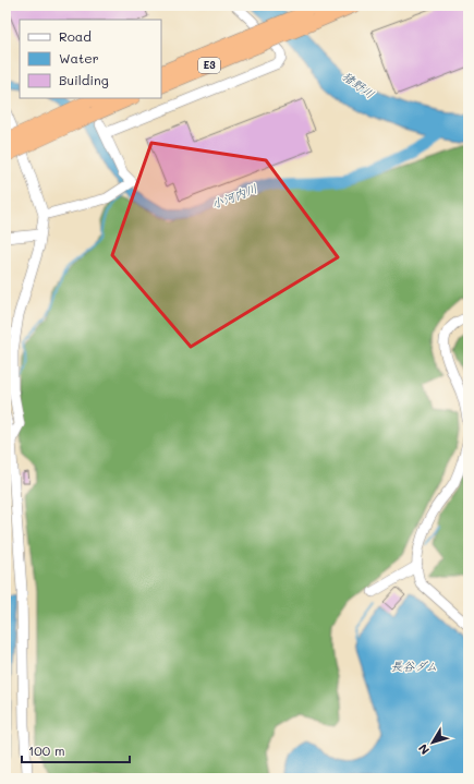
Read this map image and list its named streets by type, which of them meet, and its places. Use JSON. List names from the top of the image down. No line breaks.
{"streets":{"highway":["E3"]},"water":["猪野川","小河内川","長谷ダム"],"legend":["Road","Water","Building"],"scale_bar":"100 m","north":"bottom left"}
